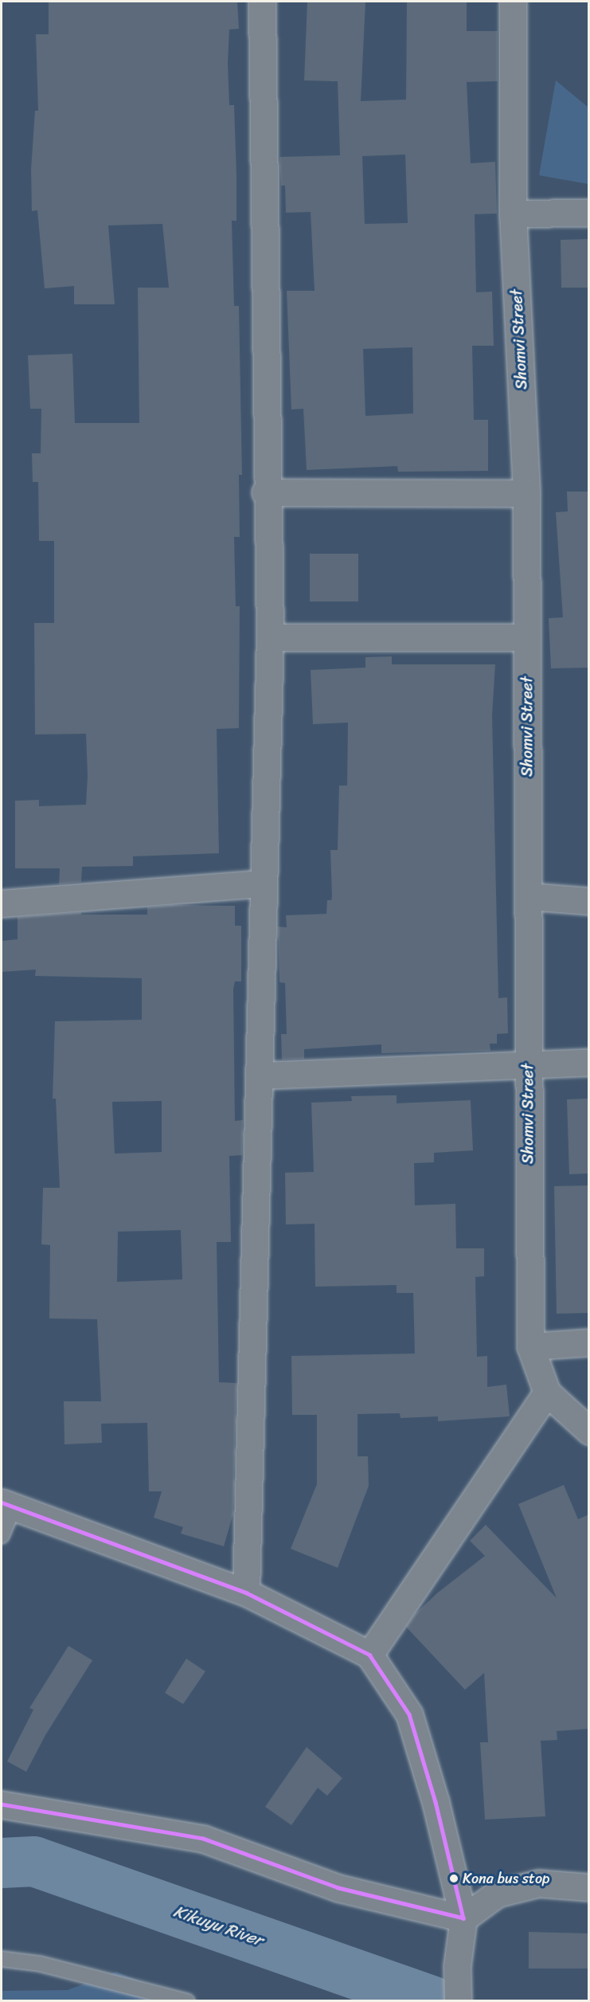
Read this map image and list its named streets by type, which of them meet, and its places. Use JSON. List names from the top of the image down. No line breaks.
{"streets":{"street":["Shomvi Street"]},"water":["Kikuyu River"],"places":["Kona bus stop"]}
